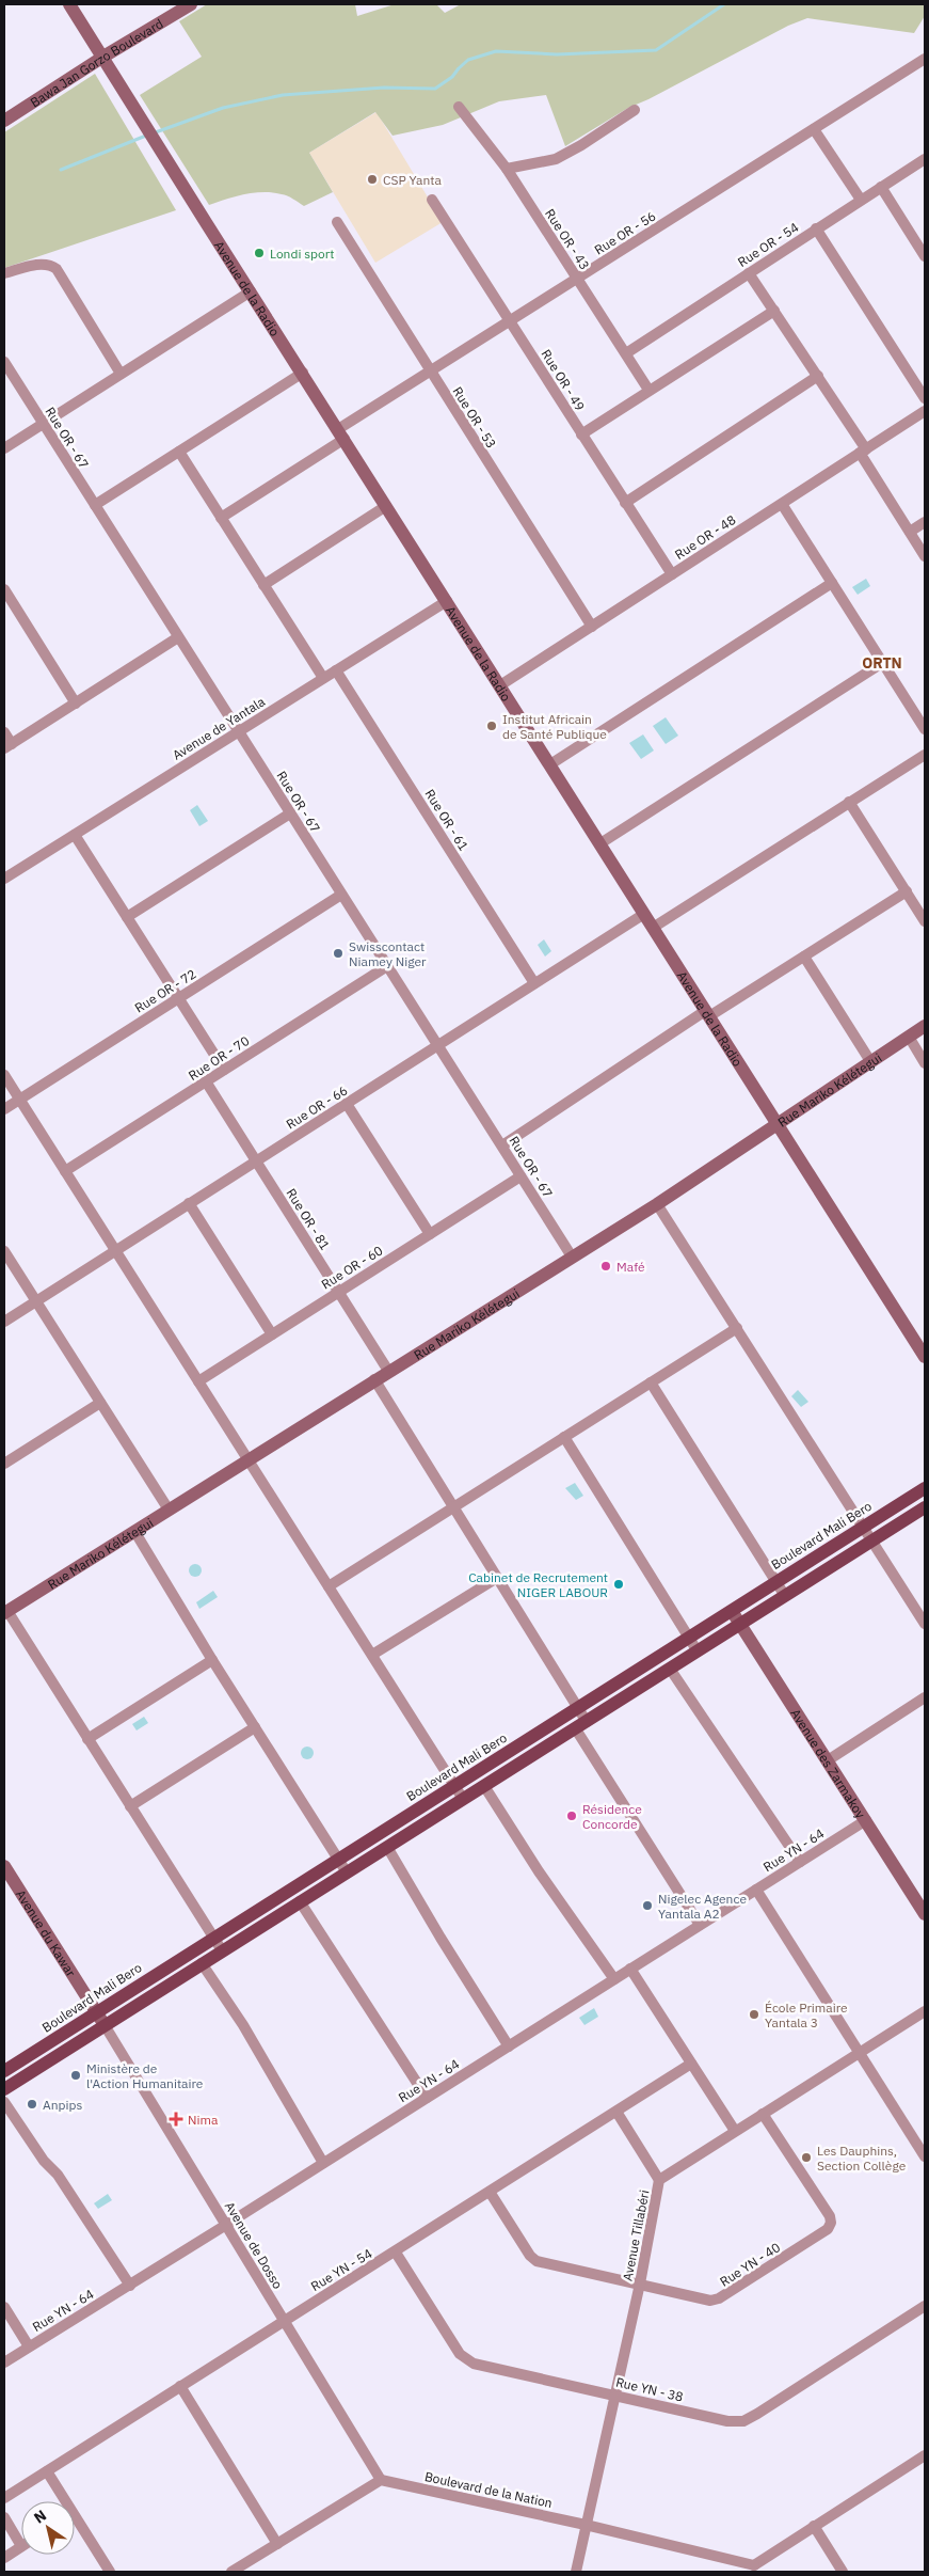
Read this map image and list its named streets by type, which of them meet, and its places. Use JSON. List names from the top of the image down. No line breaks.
{"streets":{"main road":["Boulevard Mali Bero"],"street":["Bawa Jan Gorzo Boulevard","Rue OR - 56","Rue OR - 43","Rue OR - 54","Avenue de la Radio","Rue OR - 49","Rue OR - 53","Rue OR - 67","Rue OR - 48","Avenue de Yantala","Rue OR - 61","Rue OR - 72","Rue OR - 70","Rue Mariko Kélétegui","Rue OR - 66","Rue OR - 81","Rue OR - 60","Avenue des Zarmakoy","Rue YN - 64","Avenue du Kawar","Avenue Tillabéri","Avenue de Dosso","Rue YN - 40","Rue YN - 54","Rue YN - 38","Boulevard de la Nation"]},"crossings":[["Bawa Jan Gorzo Boulevard","Avenue de la Radio"],["Rue OR - 56","Rue OR - 43"],["Rue OR - 56","Avenue de la Radio"],["Rue OR - 56","Rue OR - 49"],["Rue OR - 56","Rue OR - 53"],["Rue OR - 43","Rue OR - 54"],["Avenue de la Radio","Rue OR - 48"],["Avenue de la Radio","Avenue de Yantala"],["Avenue de la Radio","Rue Mariko Kélétegui"],["Avenue de la Radio","Rue OR - 66"],["Rue OR - 49","Rue OR - 48"],["Rue OR - 53","Rue OR - 48"],["Rue OR - 67","Avenue de Yantala"],["Rue OR - 67","Rue OR - 72"],["Rue OR - 67","Rue OR - 70"],["Rue OR - 67","Rue Mariko Kélétegui"],["Rue OR - 67","Rue OR - 66"],["Rue OR - 67","Rue OR - 60"],["Avenue de Yantala","Rue OR - 61"],["Rue OR - 61","Rue OR - 66"],["Rue OR - 70","Rue OR - 81"],["Rue Mariko Kélétegui","Rue OR - 81"],["Rue OR - 66","Rue OR - 81"],["Rue OR - 81","Rue OR - 60"],["Boulevard Mali Bero","Avenue des Zarmakoy"],["Boulevard Mali Bero","Avenue du Kawar"],["Avenue des Zarmakoy","Rue YN - 64"],["Rue YN - 64","Avenue de Dosso"],["Avenue du Kawar","Avenue de Dosso"],["Avenue Tillabéri","Rue YN - 40"],["Avenue Tillabéri","Rue YN - 38"],["Avenue Tillabéri","Boulevard de la Nation"],["Avenue de Dosso","Rue YN - 54"],["Avenue de Dosso","Boulevard de la Nation"],["Rue YN - 40","Rue YN - 54"],["Rue YN - 54","Rue YN - 38"]],"districts":["ORTN"],"places":{"other":["CSP Yanta","Londi sport","Institut Africain de Santé Publique","Swisscontact Niamey Niger","Mafé","Cabinet de Recrutement NIGER LABOUR","Résidence Concorde","Nigelec Agence Yantala A2","École Primaire Yantala 3","Ministère de l'Action Humanitaire","Anpips","Les Dauphins, Section Collège"],"health":["Nima"]},"north":"top left"}
